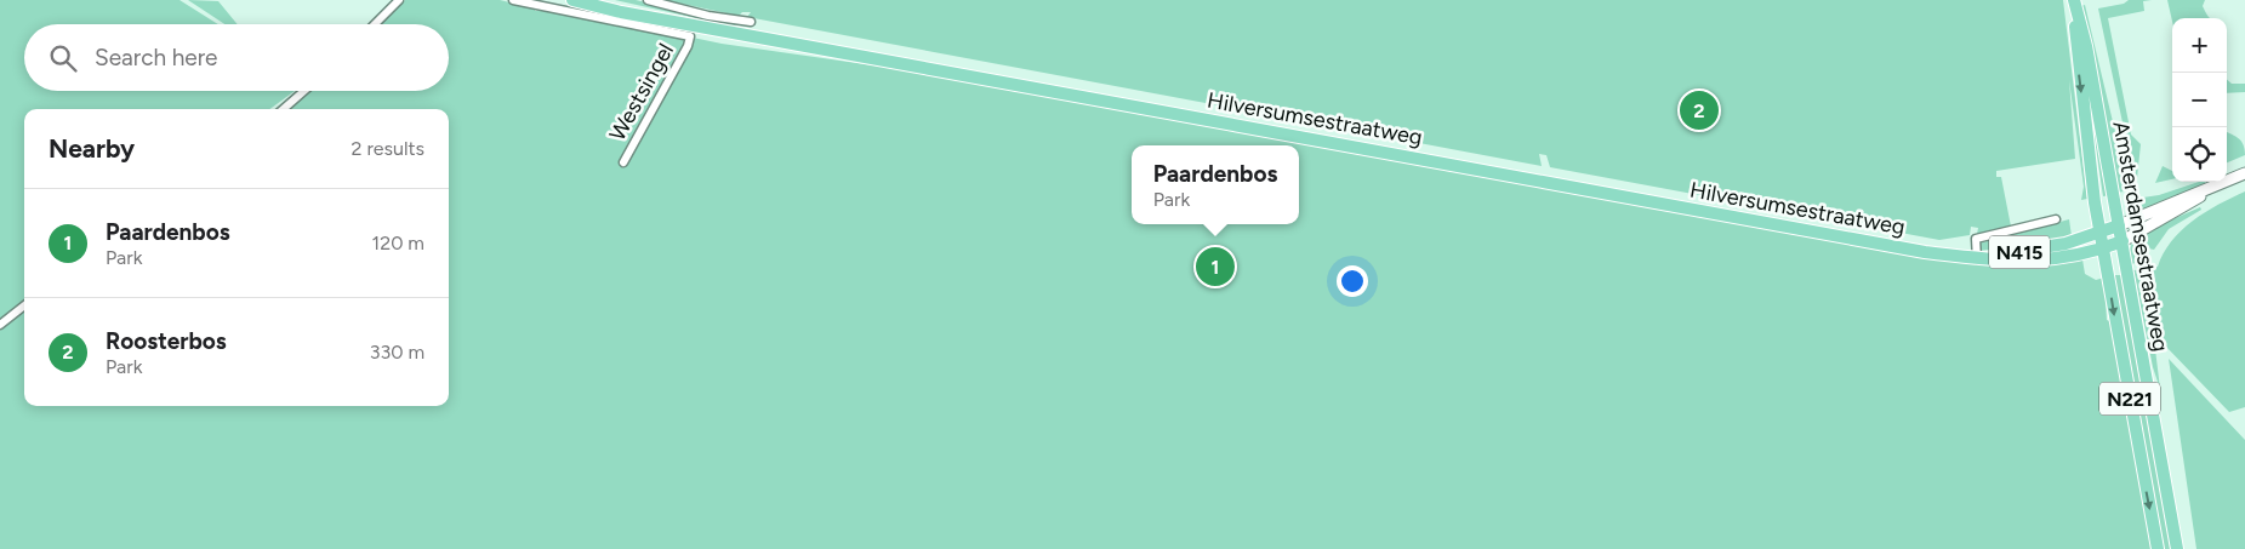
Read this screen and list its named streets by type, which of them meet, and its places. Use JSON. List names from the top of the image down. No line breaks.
{"streets":{"main road":["Hilversumsestraatweg","Amsterdamsestraatweg","N415","N221"],"street":["Westsingel"]},"crossings":[["Hilversumsestraatweg","Amsterdamsestraatweg"],["Hilversumsestraatweg","N415"],["Amsterdamsestraatweg","N415"]],"page":{"map_buttons":["+","−"],"search":"Search here","pins":["2","1"],"heading":["Nearby","2 results"],"popup":["Paardenbos","Park"],"list":[{"mark":"1","name":"Paardenbos","note":"Park","value":"120 m"},{"mark":"2","name":"Roosterbos","note":"Park","value":"330 m"}]}}
